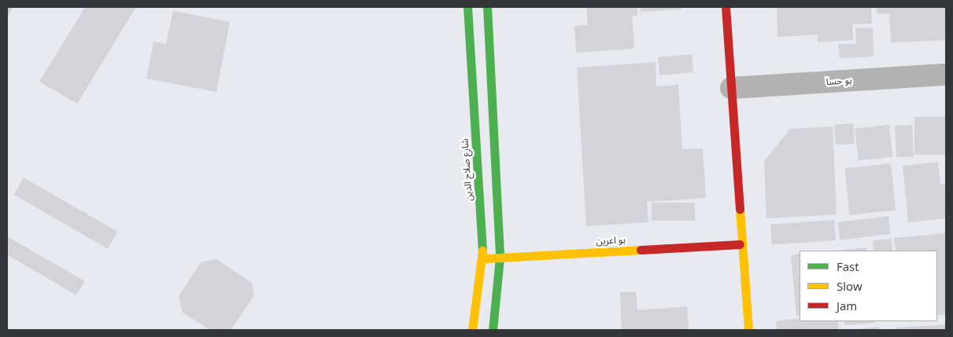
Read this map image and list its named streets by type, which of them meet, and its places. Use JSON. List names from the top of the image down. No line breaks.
{"streets":{"street":["بو حسا","شارع صلاح الدين","بو اعرين"]},"crossings":[["شارع صلاح الدين","بو اعرين"]],"legend":["Fast","Slow","Jam"]}
